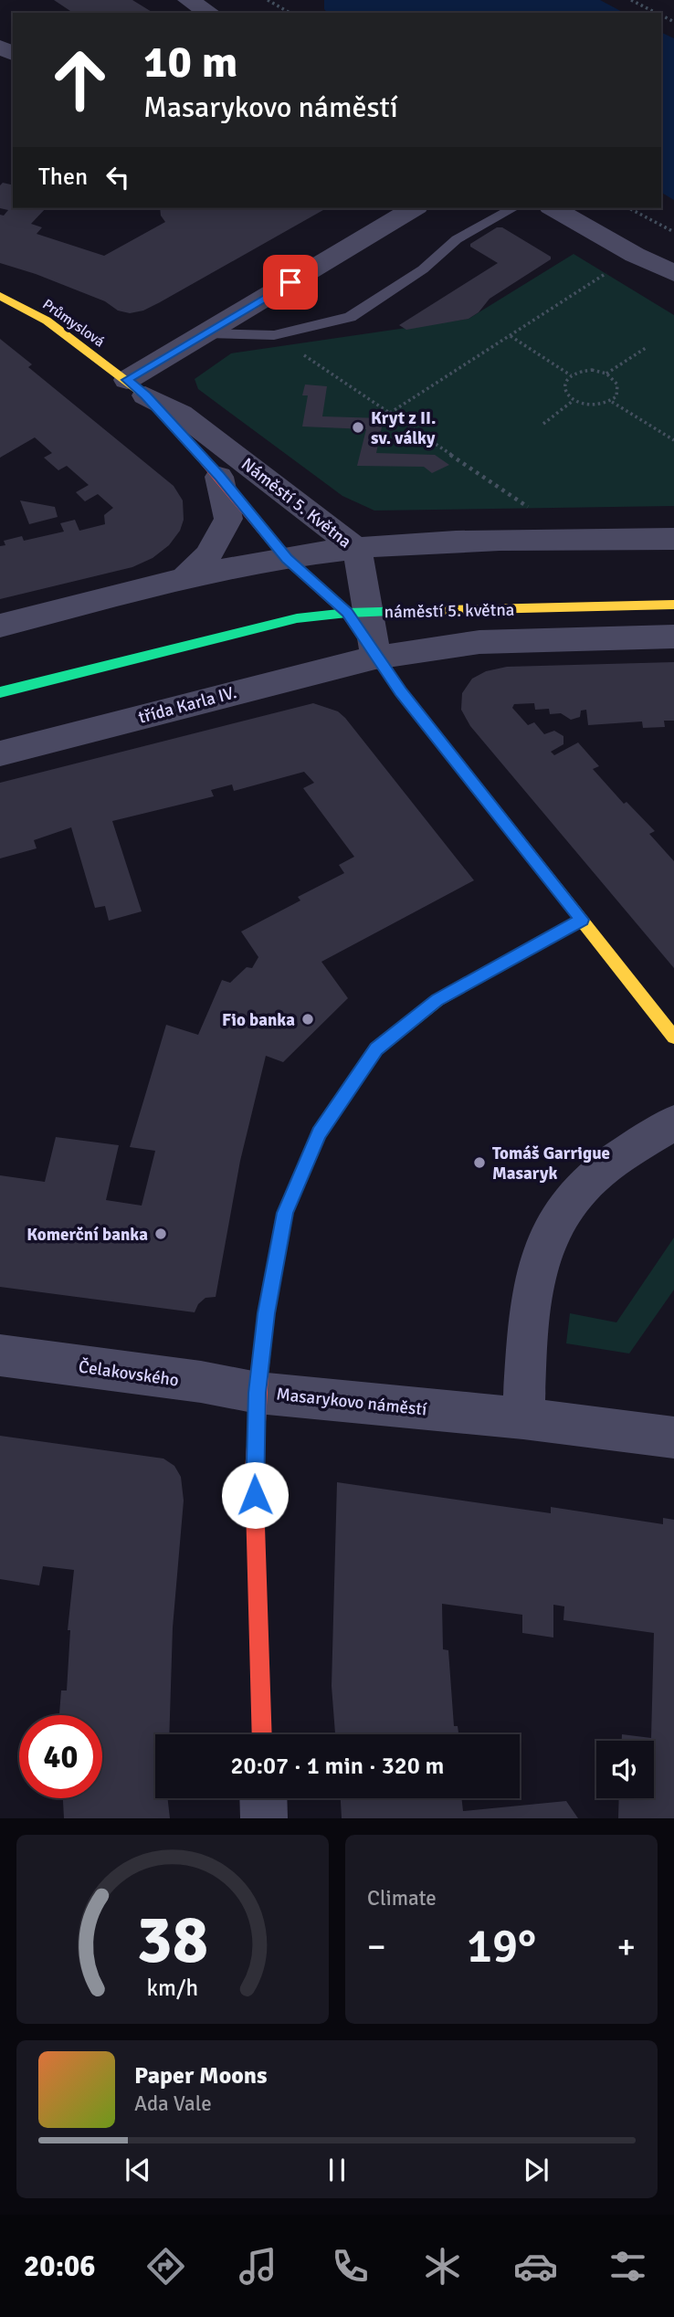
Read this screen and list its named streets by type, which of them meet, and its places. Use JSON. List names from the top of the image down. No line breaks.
{"streets":{"street":["Průmyslová","Náměstí 5. Května","náměstí 5. května","třída Karla IV.","Čelakovského","Masarykovo náměstí"]},"crossings":[["Průmyslová","Náměstí 5. Května"],["Průmyslová","náměstí 5. května"],["Náměstí 5. Května","náměstí 5. května"],["Náměstí 5. Května","třída Karla IV."],["náměstí 5. května","třída Karla IV."],["Čelakovského","Masarykovo náměstí"]],"places":["Kryt z II. sv. války","Fio banka","Tomáš Garrigue Masaryk","Komerční banka"],"page":{"turn":["10 m","Masarykovo náměstí"],"then":"Then","limit":"40","trip":"20:07 · 1 min · 320 m","tile":"Climate","heat":["−","19°","+"],"song":["Paper Moons","Ada Vale"],"tabs":"20:06","gauge":["38","km/h"]}}
